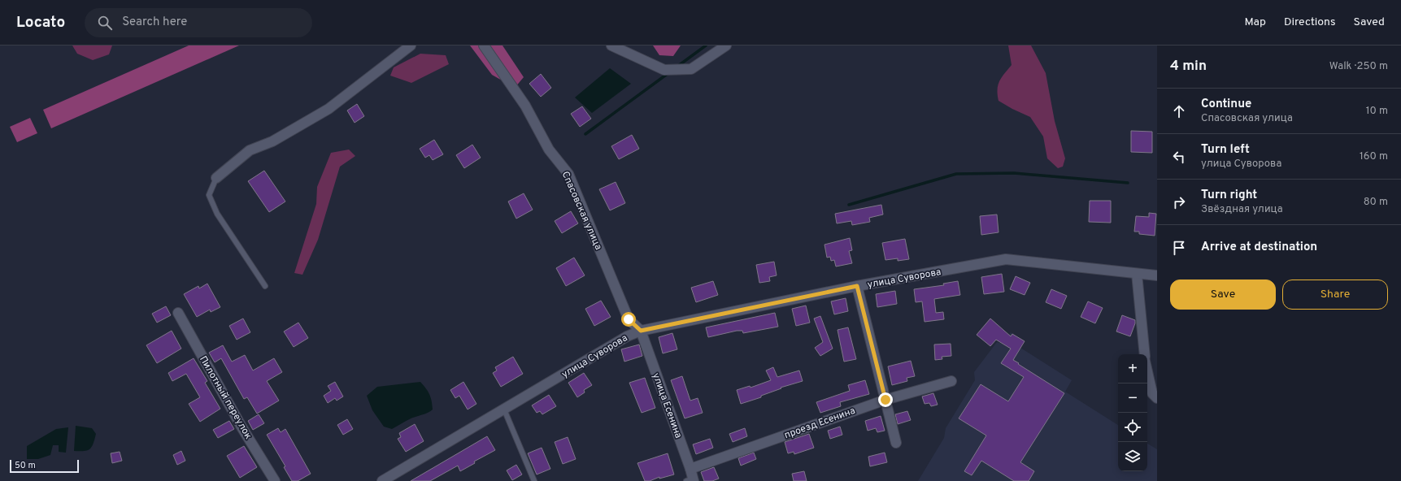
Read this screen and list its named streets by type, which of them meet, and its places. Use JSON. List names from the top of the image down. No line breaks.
{"streets":{"street":["Спасовская улица","улица Суворова","Пилотный переулок","улица Есенина","проезд Есенина"]},"crossings":[["Спасовская улица","улица Суворова"],["Спасовская улица","улица Есенина"],["улица Суворова","улица Есенина"],["улица Есенина","проезд Есенина"]],"scale_bar":"50 m","page":{"header":"Locato","search":"Search here","nav":["Map","Directions","Saved"],"heading":["4 min","Walk · 250 m"],"list":[["Continue","Спасовская улица","10 m"],["Turn left","улица Суворова","160 m"],["Turn right","Звёздная улица","80 m"],"Arrive at destination"],"buttons":["Save","Share"],"map_buttons":["+","−"],"scale":"50 m"}}
